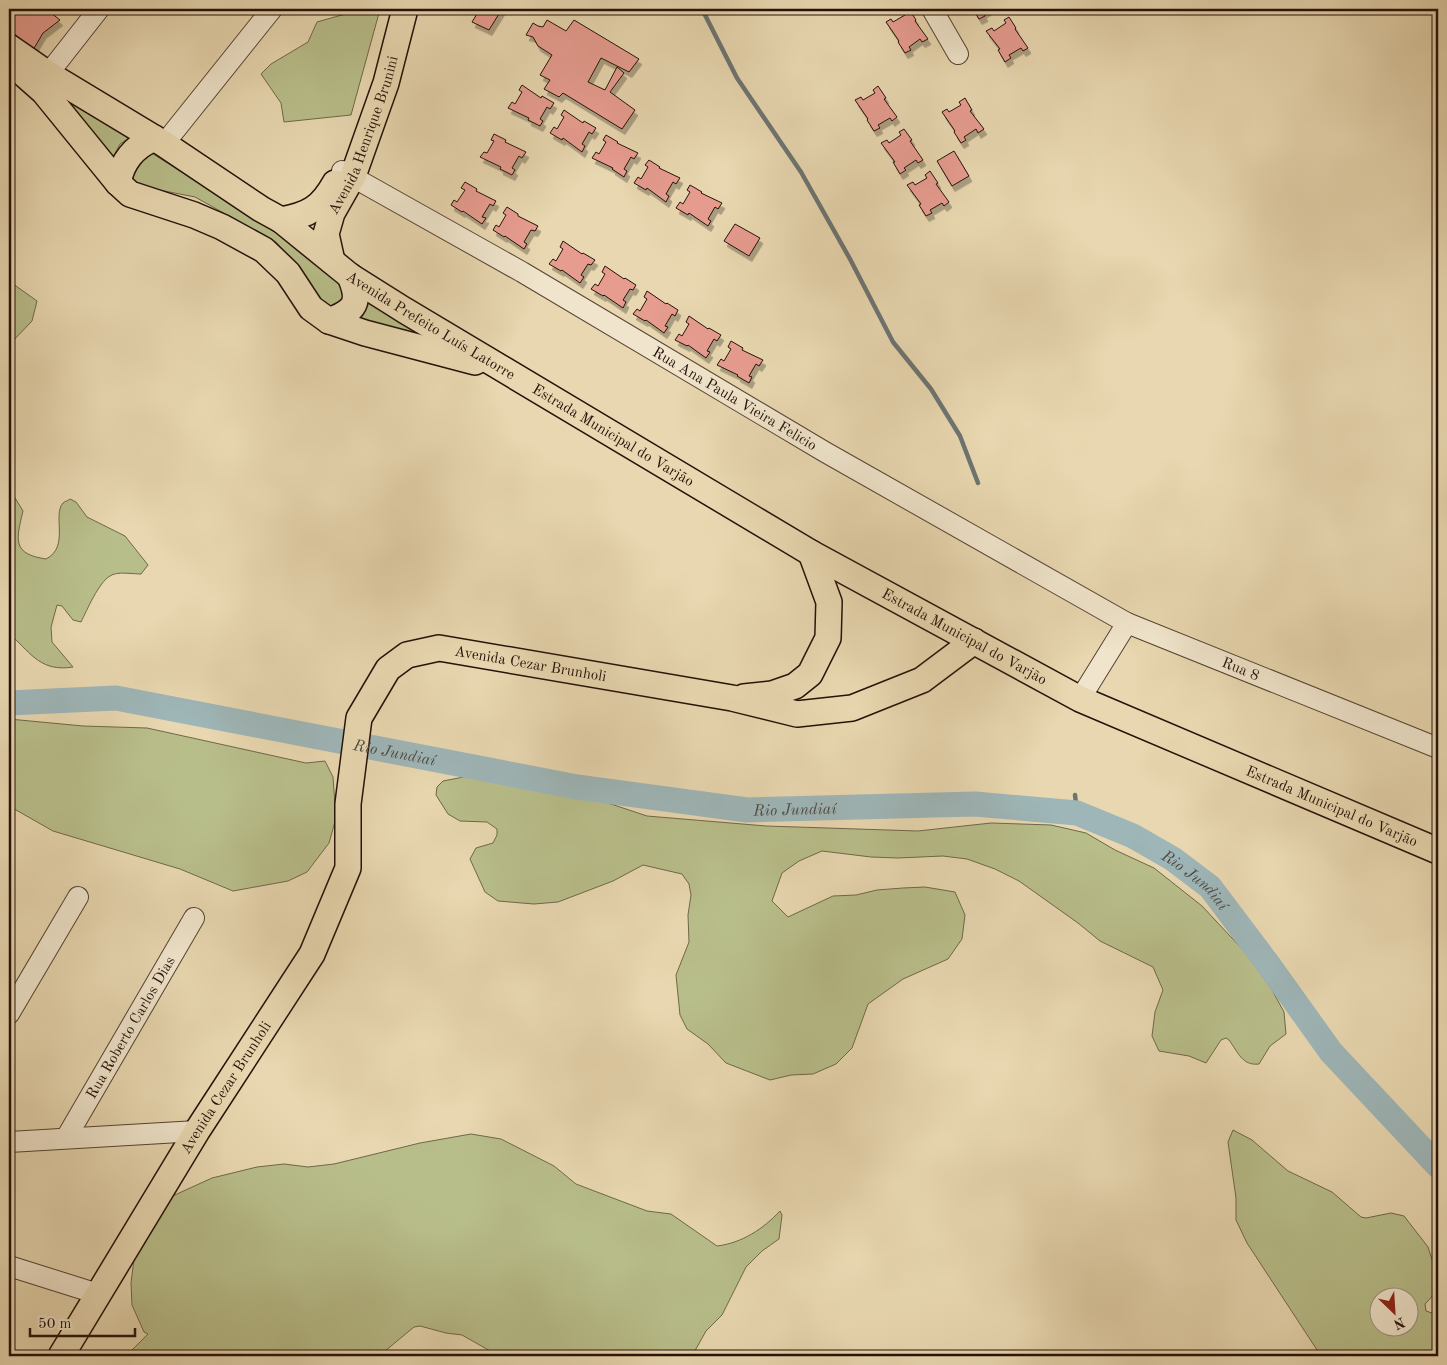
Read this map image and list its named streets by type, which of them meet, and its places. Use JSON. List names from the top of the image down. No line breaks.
{"streets":{"main road":["Avenida Henrique Brunini","Avenida Prefeito Luís Latorre","Estrada Municipal do Varjão","Avenida Cezar Brunholi"],"street":["Rua Ana Paula Vieira Felicio","Rua 8","Rua Roberto Carlos Dias"]},"crossings":[["Avenida Henrique Brunini","Avenida Prefeito Luís Latorre"],["Avenida Henrique Brunini","Rua Ana Paula Vieira Felicio"],["Avenida Prefeito Luís Latorre","Estrada Municipal do Varjão"],["Rua Ana Paula Vieira Felicio","Rua 8"],["Estrada Municipal do Varjão","Avenida Cezar Brunholi"]],"water":["Rio Jundiaí"],"scale_bar":"50 m","north":"bottom right"}
